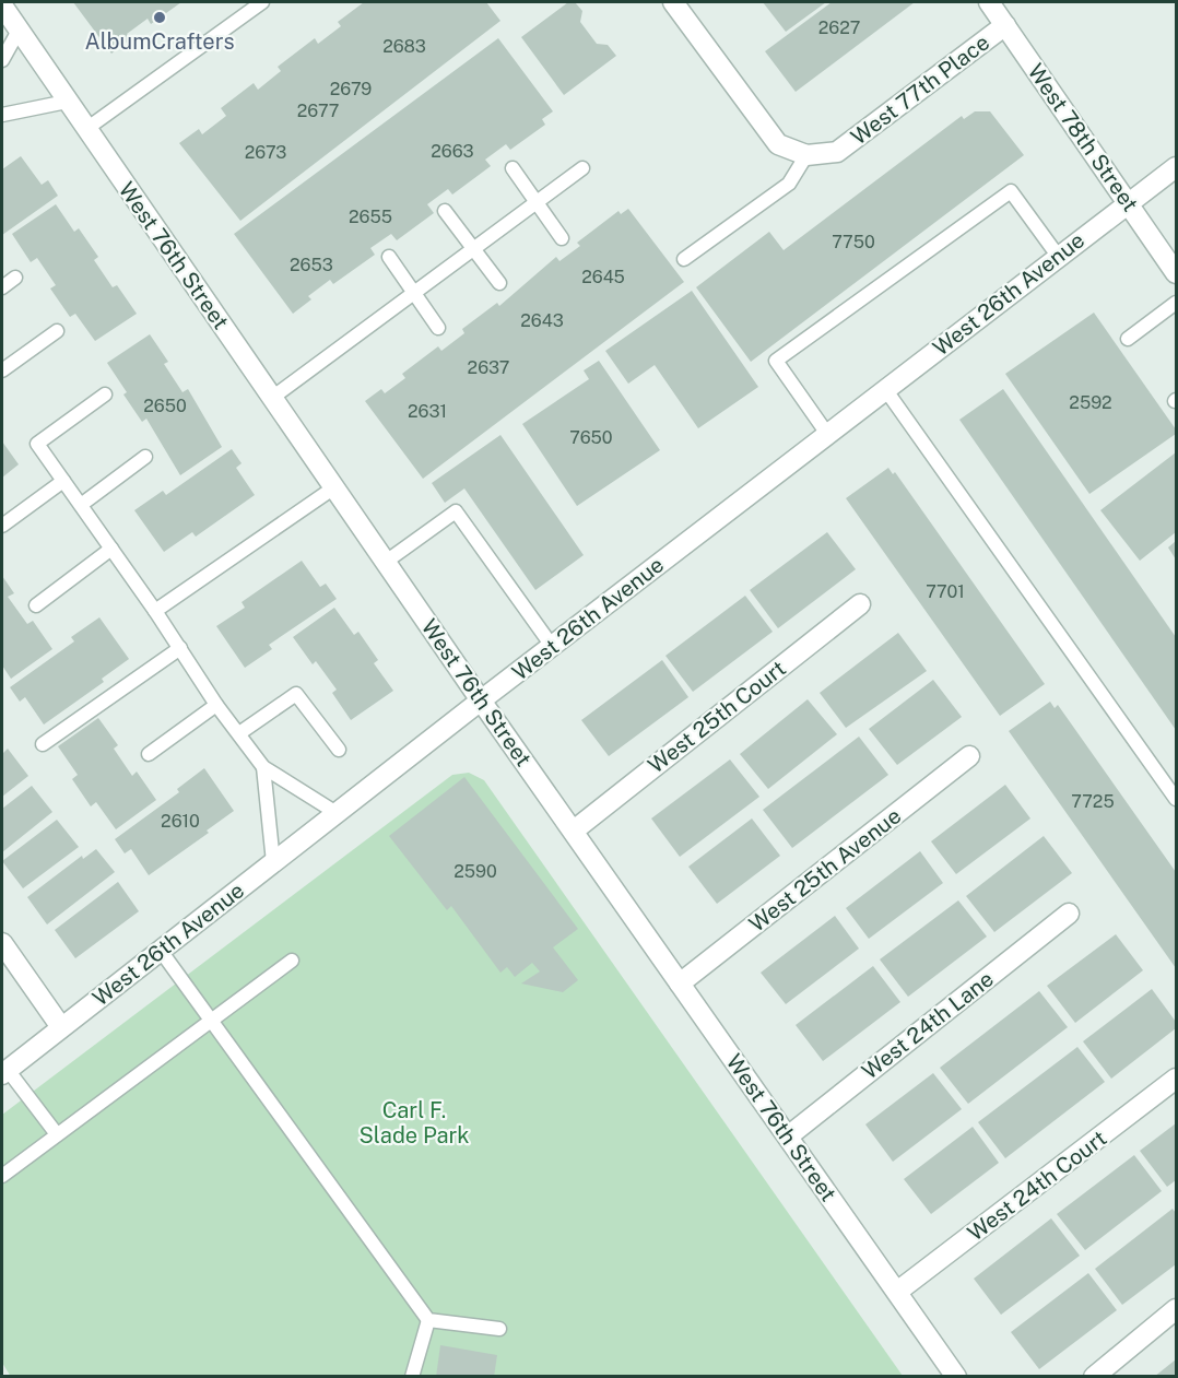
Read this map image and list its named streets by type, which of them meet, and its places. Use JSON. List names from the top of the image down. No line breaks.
{"streets":{"street":["West 77th Place","West 78th Street","West 76th Street","West 26th Avenue","West 25th Court","West 25th Avenue","West 24th Lane","West 24th Court"]},"crossings":[["West 77th Place","West 78th Street"],["West 78th Street","West 26th Avenue"],["West 76th Street","West 26th Avenue"],["West 76th Street","West 25th Court"],["West 76th Street","West 25th Avenue"],["West 76th Street","West 24th Lane"],["West 76th Street","West 24th Court"]],"parks":["Carl F. Slade Park"],"places":["AlbumCrafters"],"house_numbers":["2627","2683","2679","2677","2663","2673","2655","7750","2653","2645","2643","2637","2592","2650","2631","7650","7701","7725","2610","2590"]}
